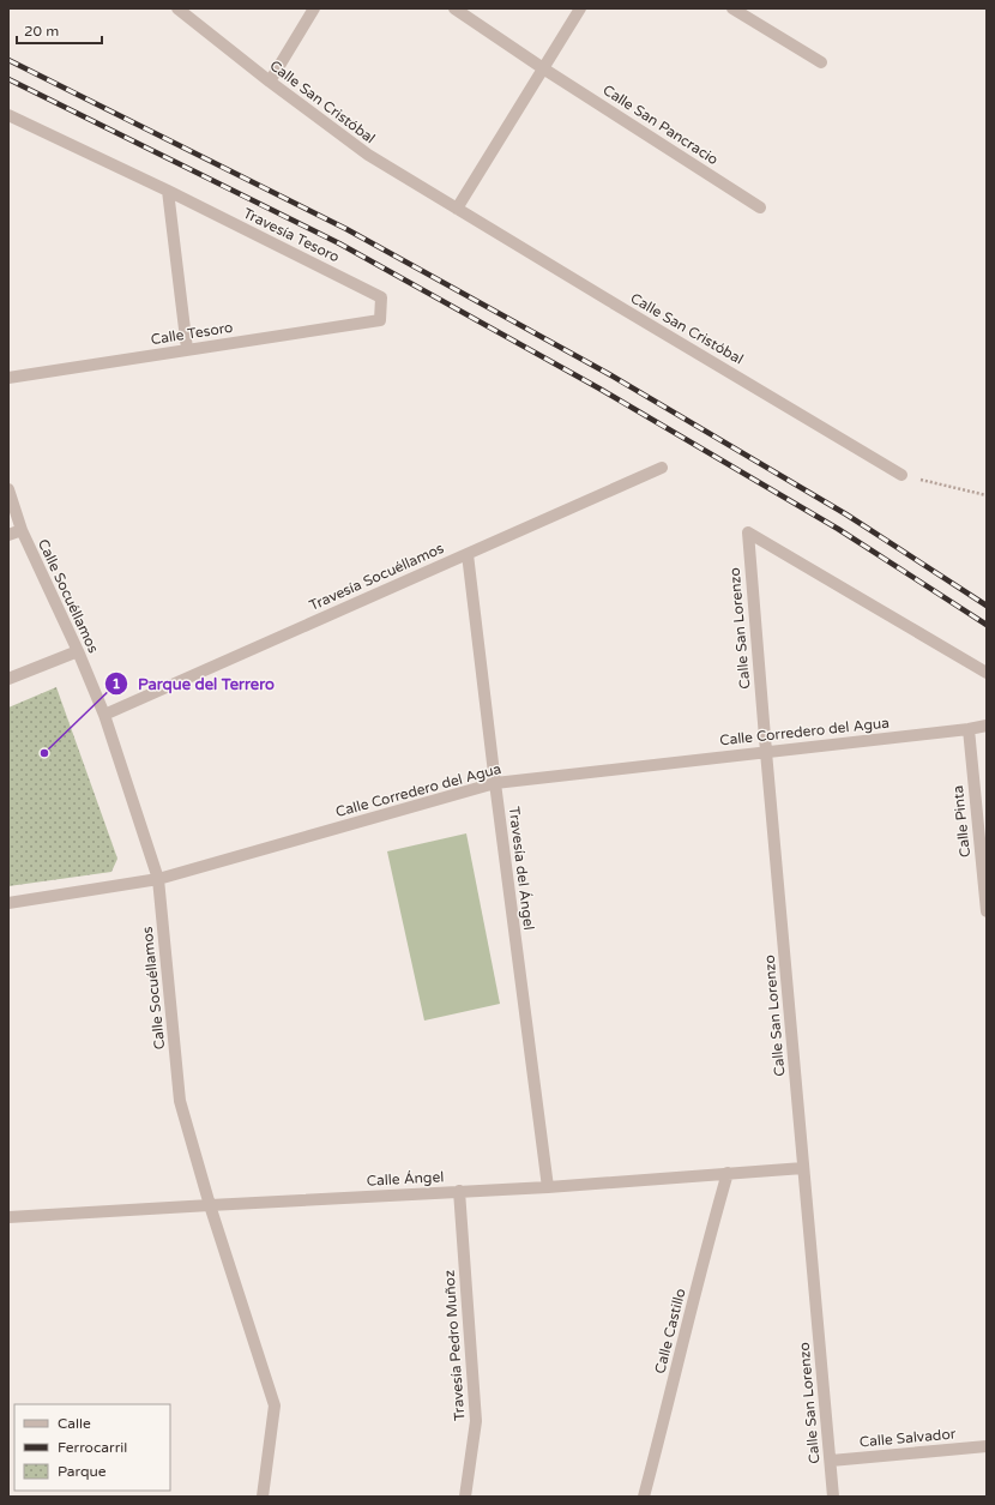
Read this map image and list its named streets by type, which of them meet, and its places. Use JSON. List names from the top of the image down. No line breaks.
{"streets":{"street":["Calle San Cristóbal","Calle San Pancracio","Travesía Tesoro","Calle Tesoro","Travesía Socuéllamos","Calle Socuéllamos","Calle San Lorenzo","Calle Corredero del Agua","Calle Pinta","Travesía del Ángel","Calle Ángel","Calle Castillo","Travesía Pedro Muñoz","Calle Salvador"]},"crossings":[["Travesía Tesoro","Calle Tesoro"],["Travesía Socuéllamos","Calle Socuéllamos"],["Travesía Socuéllamos","Travesía del Ángel"],["Calle Socuéllamos","Calle Corredero del Agua"],["Calle Socuéllamos","Calle Ángel"],["Calle San Lorenzo","Calle Corredero del Agua"],["Calle San Lorenzo","Calle Ángel"],["Calle San Lorenzo","Calle Salvador"],["Calle Corredero del Agua","Calle Pinta"],["Calle Corredero del Agua","Travesía del Ángel"],["Travesía del Ángel","Calle Ángel"],["Calle Ángel","Calle Castillo"],["Calle Ángel","Travesía Pedro Muñoz"]],"places":["Parque del Terrero"],"legend":["Calle","Ferrocarril","Parque"],"scale_bar":"20 m"}
